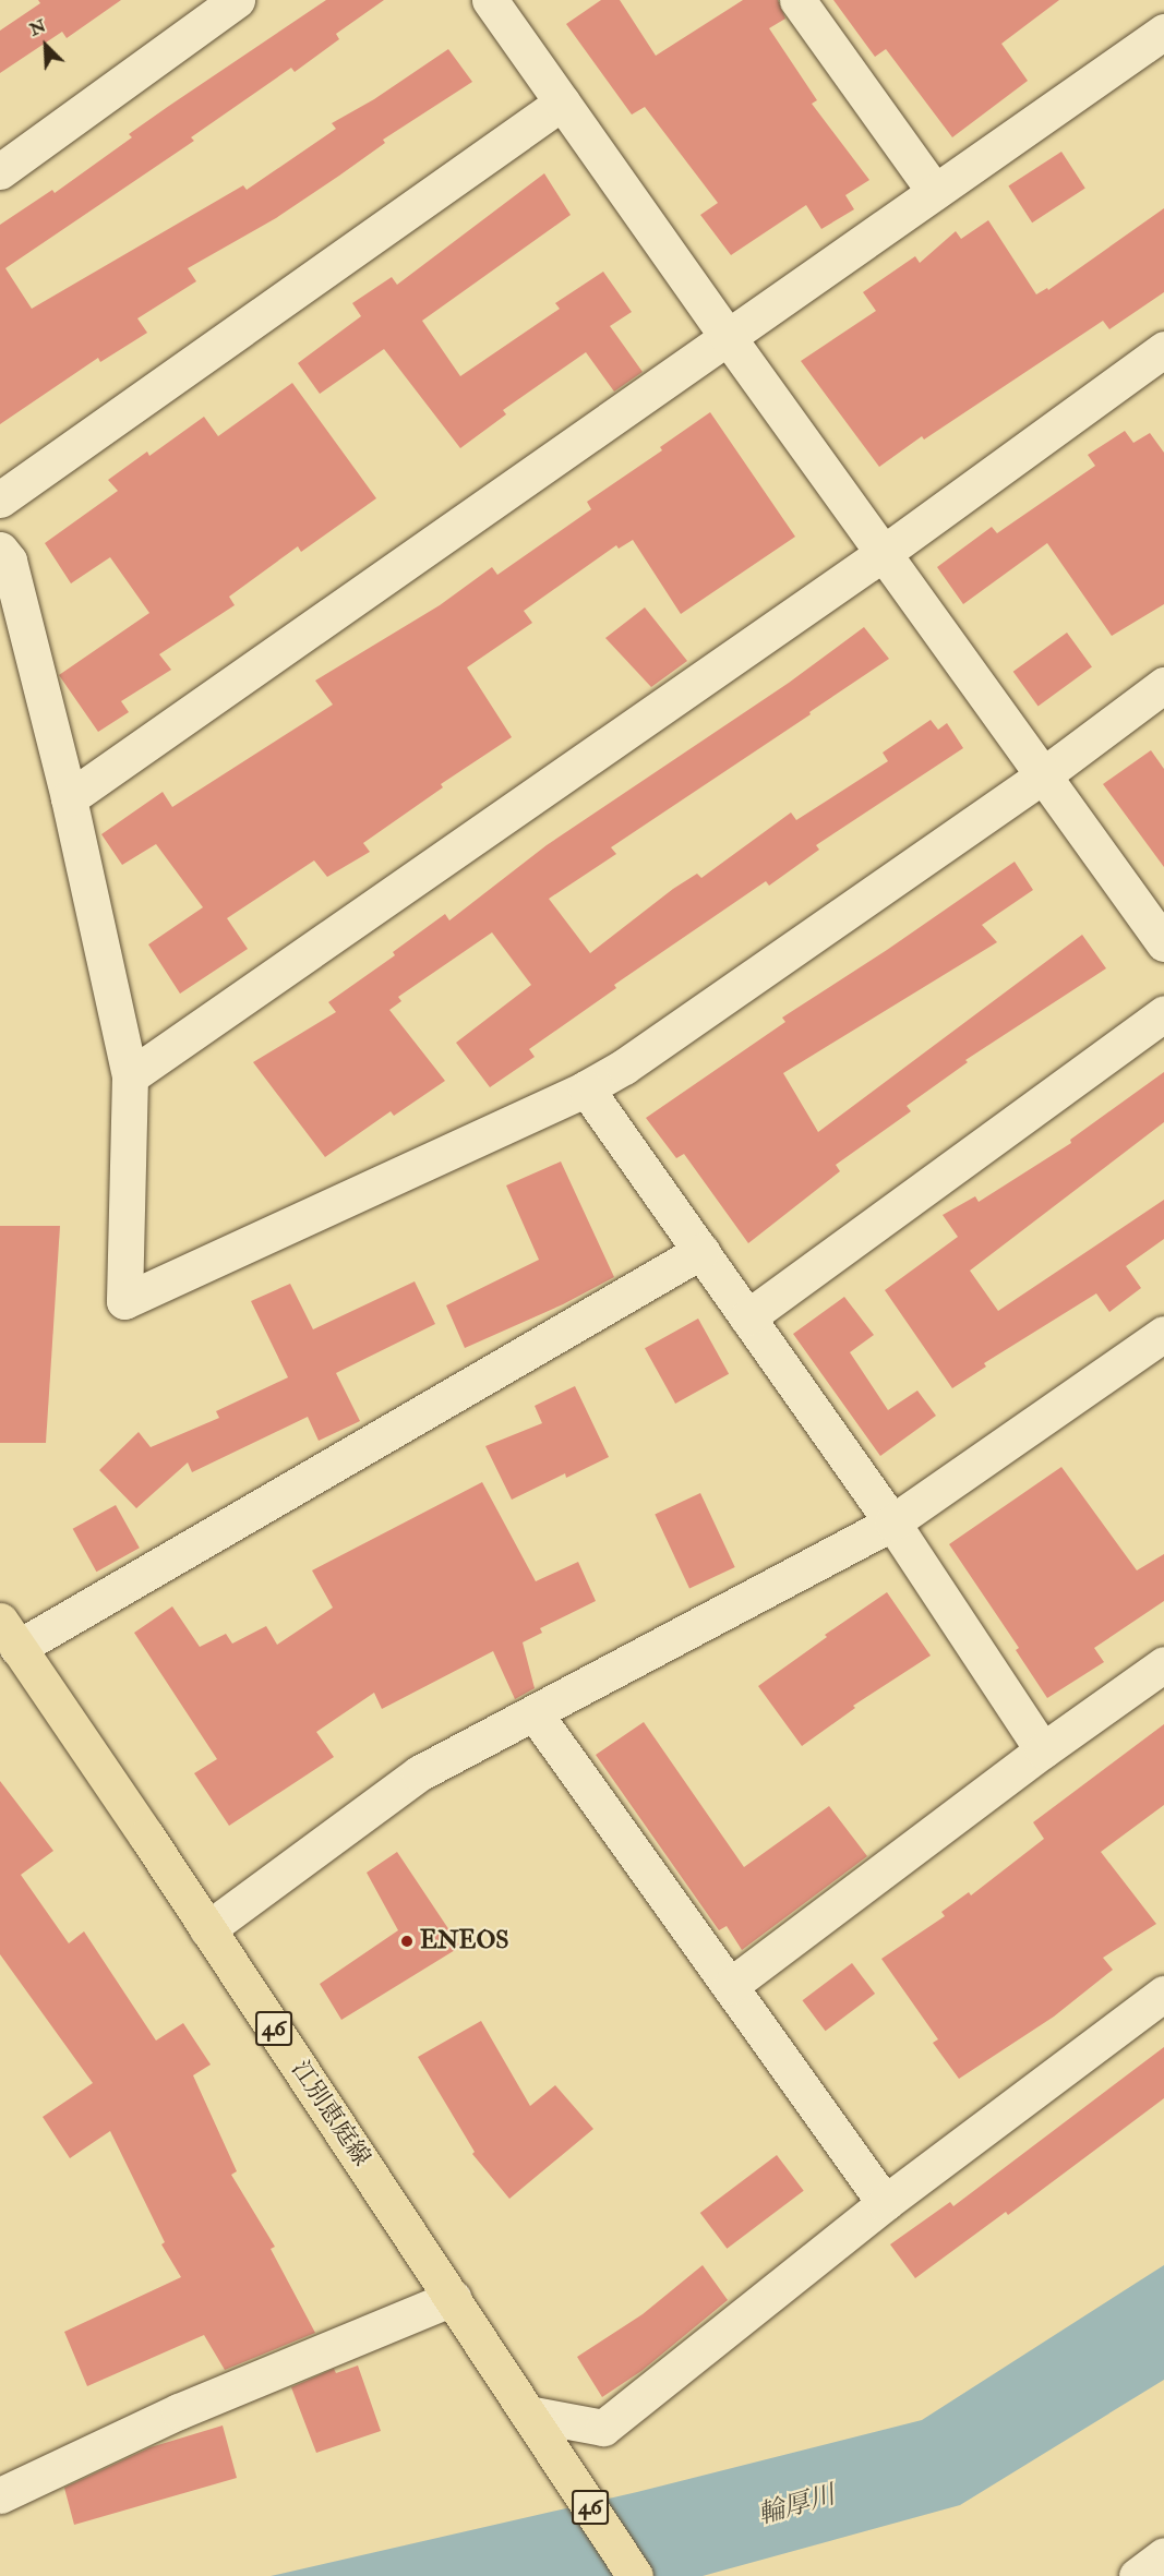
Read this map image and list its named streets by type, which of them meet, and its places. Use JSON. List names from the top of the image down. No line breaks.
{"streets":{"main road":["46","江別恵庭線"]},"water":["輪厚川"],"places":["ENEOS"],"north":"top left"}
